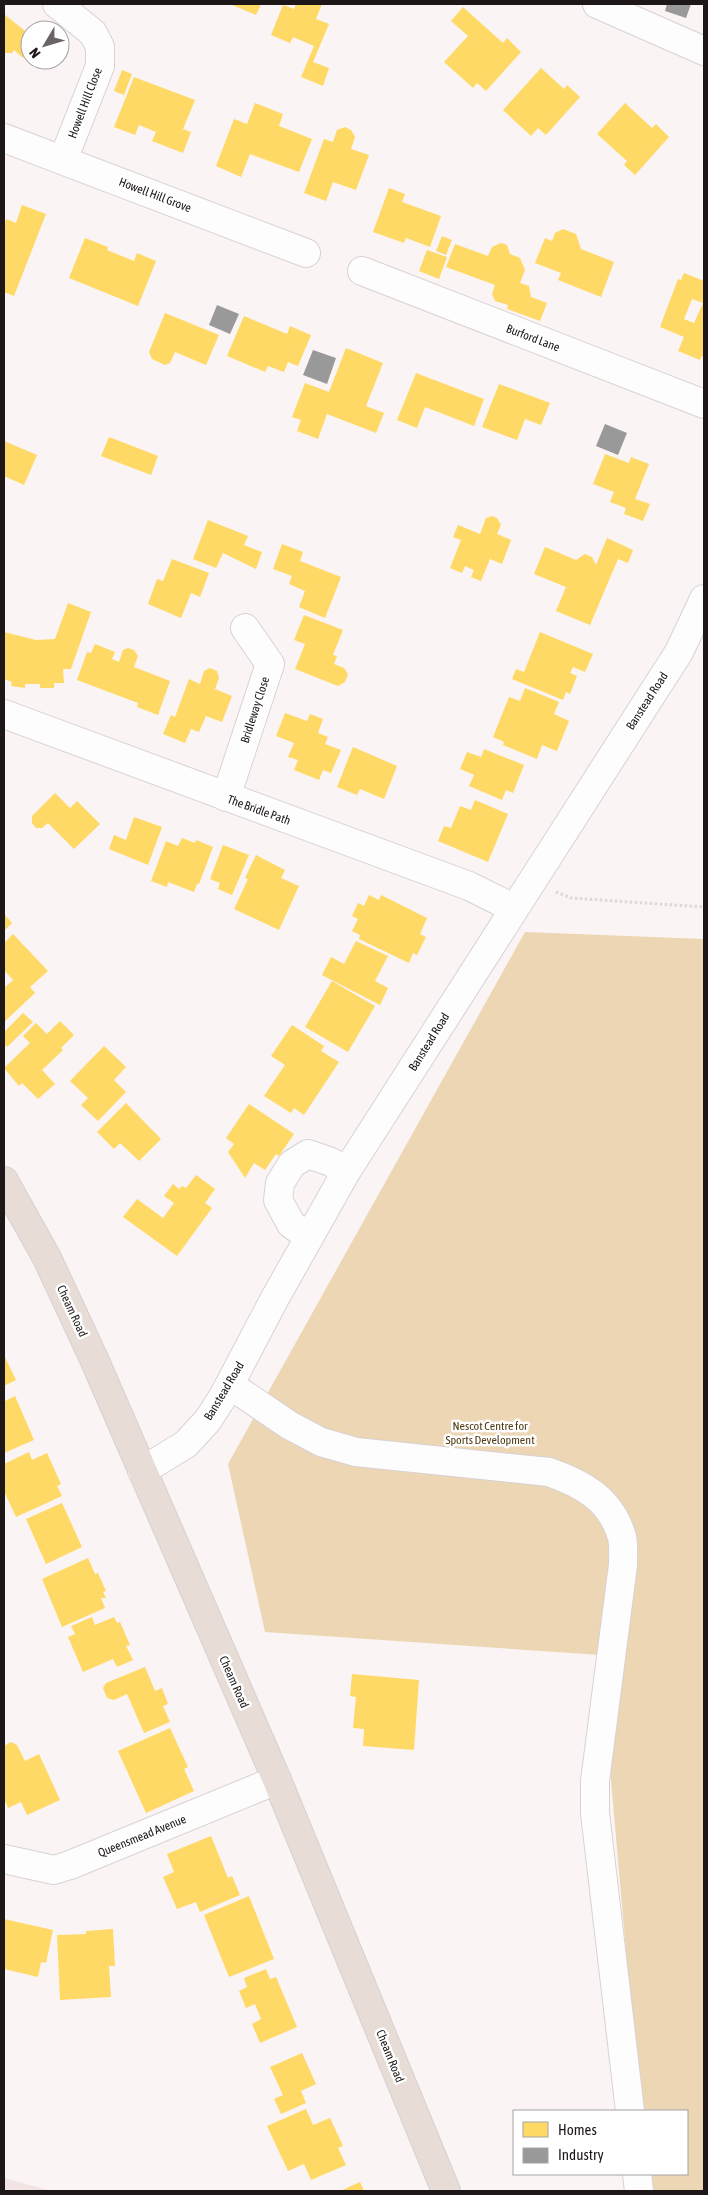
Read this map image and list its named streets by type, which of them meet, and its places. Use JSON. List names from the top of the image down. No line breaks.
{"streets":{"highway":["Cheam Road"],"street":["Howell Hill Close","Howell Hill Grove","Burford Lane","Banstead Road","Bridleway Close","The Bridle Path","Queensmead Avenue"]},"crossings":[["Howell Hill Close","Howell Hill Grove"],["Banstead Road","The Bridle Path"],["Banstead Road","Cheam Road"],["Bridleway Close","The Bridle Path"],["Cheam Road","Queensmead Avenue"]],"parks":["Nescot Centre for Sports Development"],"legend":["Homes","Industry"],"north":"bottom left"}
